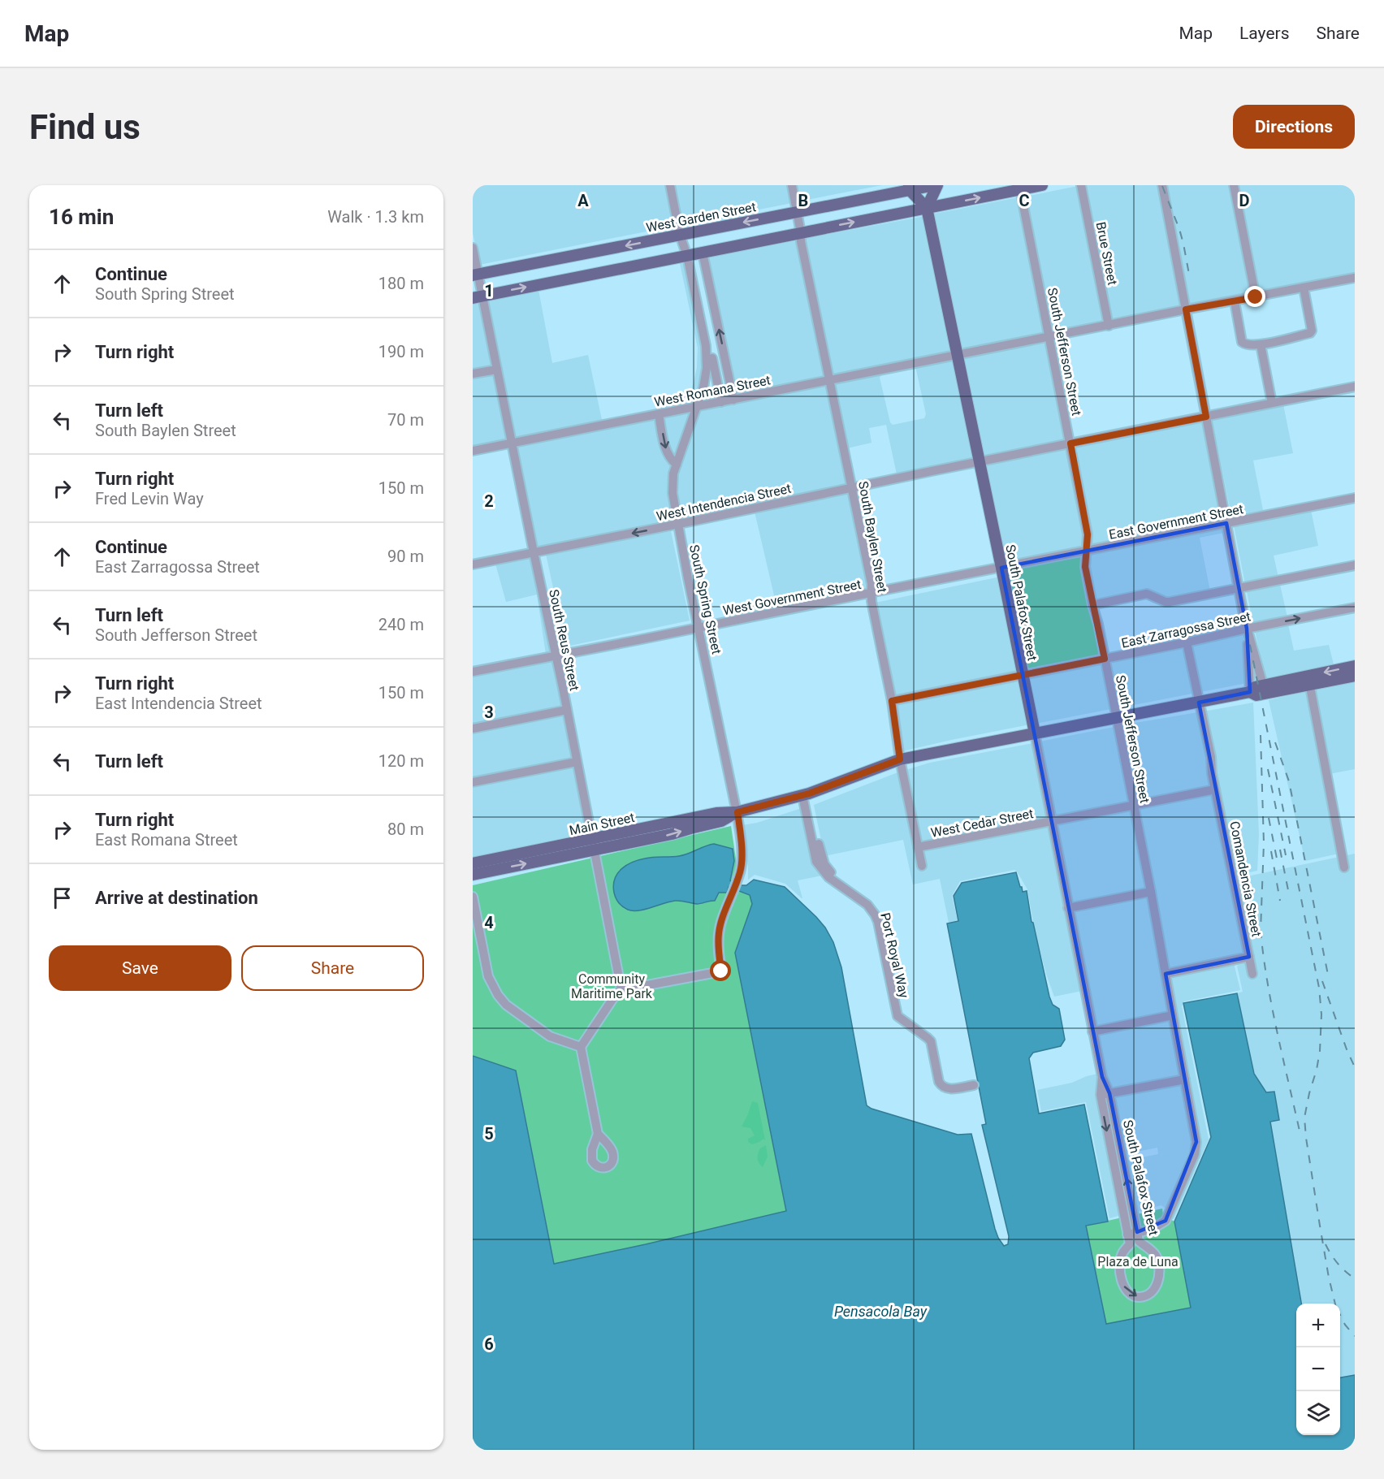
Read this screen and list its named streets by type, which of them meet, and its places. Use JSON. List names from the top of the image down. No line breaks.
{"streets":{"main road":["West Garden Street","South Palafox Street","Main Street"],"street":["Brue Street","South Jefferson Street","West Romana Street","West Intendencia Street","East Government Street","South Baylen Street","West Government Street","South Spring Street","East Zarragossa Street","South Reus Street","West Cedar Street","Comandencia Street","Port Royal Way"]},"crossings":[["West Garden Street","South Baylen Street"],["West Garden Street","South Spring Street"],["West Garden Street","South Reus Street"],["Brue Street","West Romana Street"],["South Jefferson Street","West Romana Street"],["South Jefferson Street","West Intendencia Street"],["South Jefferson Street","East Government Street"],["South Jefferson Street","South Palafox Street"],["South Jefferson Street","East Zarragossa Street"],["South Jefferson Street","West Cedar Street"],["South Jefferson Street","Main Street"],["West Romana Street","South Baylen Street"],["West Romana Street","South Spring Street"],["West Romana Street","South Palafox Street"],["West Romana Street","South Reus Street"],["West Intendencia Street","South Baylen Street"],["West Intendencia Street","South Spring Street"],["West Intendencia Street","South Palafox Street"],["West Intendencia Street","South Reus Street"],["East Government Street","West Government Street"],["East Government Street","South Palafox Street"],["South Baylen Street","West Government Street"],["South Baylen Street","East Zarragossa Street"],["South Baylen Street","West Cedar Street"],["South Baylen Street","Main Street"],["West Government Street","South Spring Street"],["West Government Street","South Palafox Street"],["West Government Street","South Reus Street"],["South Spring Street","South Reus Street"],["South Spring Street","Main Street"],["South Palafox Street","East Zarragossa Street"],["South Palafox Street","West Cedar Street"],["South Palafox Street","Main Street"],["East Zarragossa Street","Comandencia Street"],["South Reus Street","Main Street"],["West Cedar Street","Comandencia Street"],["Main Street","Comandencia Street"],["Main Street","Port Royal Way"]],"water":["Pensacola Bay"],"parks":["Community Maritime Park","Plaza de Luna"],"page":{"header":"Map","nav":["Map","Layers","Share"],"buttons":["Directions",["Save","Share"]],"title":"Find us","heading":["16 min","Walk · 1.3 km"],"list":[["Continue","South Spring Street","180 m"],["Turn right","190 m"],["Turn left","South Baylen Street","70 m"],["Turn right","Fred Levin Way","150 m"],["Continue","East Zarragossa Street","90 m"],["Turn left","South Jefferson Street","240 m"],["Turn right","East Intendencia Street","150 m"],["Turn left","120 m"],["Turn right","East Romana Street","80 m"],"Arrive at destination"],"map_buttons":["+","−"]},"grid":{"columns":["A","B","C","D"],"rows":["1","2","3","4","5","6"]}}
